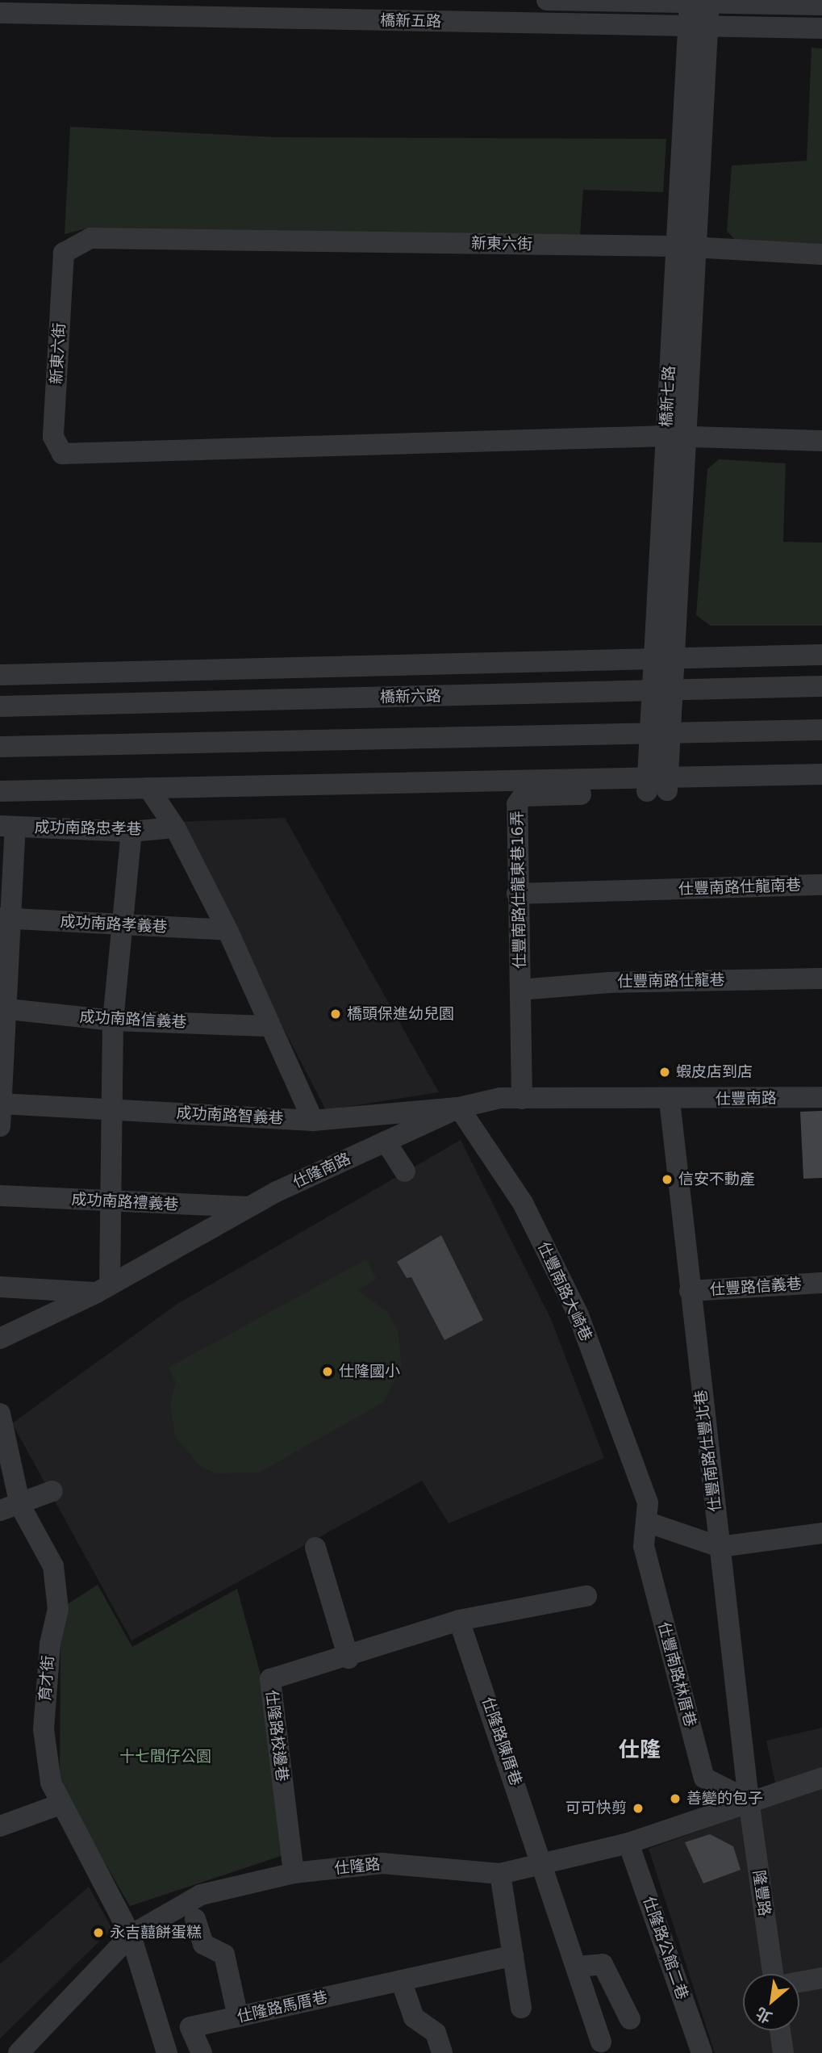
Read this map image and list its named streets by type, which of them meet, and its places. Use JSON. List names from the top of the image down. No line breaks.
{"streets":{"street":["橋新五路","新東六街","橋新七路","橋新六路","成功南路忠孝巷","仕豐南路仕龍南巷","仕豐南路仕龍東巷16弄","成功南路孝義巷","仕豐南路仕龍巷","成功南路信義巷","仕豐南路","成功南路智義巷","仕隆南路","成功南路禮義巷","仕豐路信義巷","仕豐南路大崎巷","仕豐南路仕豐北巷","仕豐南路林厝巷","育才街","仕隆路校邊巷","仕隆路陳厝巷","仕隆路","隆豐路","仕隆路公館二巷","仕隆路馬厝巷"]},"crossings":[["橋新五路","橋新七路"],["新東六街","橋新七路"],["橋新七路","橋新六路"],["橋新七路","仕豐南路仕龍東巷16弄"],["仕豐南路仕龍南巷","仕豐南路仕龍東巷16弄"],["仕豐南路仕龍東巷16弄","仕豐南路仕龍巷"],["仕豐南路仕龍東巷16弄","仕隆南路"],["仕豐南路","仕隆南路"],["仕豐南路","仕豐南路仕豐北巷"],["成功南路智義巷","仕隆南路"],["成功南路智義巷","仕豐南路大崎巷"],["仕隆南路","成功南路禮義巷"],["仕隆南路","仕豐南路大崎巷"],["仕隆南路","仕豐南路仕豐北巷"],["仕豐路信義巷","仕豐南路仕豐北巷"],["仕豐南路大崎巷","仕豐南路林厝巷"],["仕豐南路仕豐北巷","仕豐南路林厝巷"],["仕豐南路仕豐北巷","仕隆路"],["仕豐南路仕豐北巷","隆豐路"],["仕豐南路林厝巷","仕隆路"],["仕豐南路林厝巷","隆豐路"],["育才街","仕隆路"],["仕隆路校邊巷","仕隆路陳厝巷"],["仕隆路校邊巷","仕隆路"],["仕隆路陳厝巷","仕隆路"],["仕隆路","隆豐路"],["仕隆路","仕隆路公館二巷"]],"districts":["仕隆"],"parks":["十七間仔公園"],"places":["橋頭保進幼兒園","蝦皮店到店","信安不動產","仕隆國小","善變的包子","可可快剪","永吉囍餅蛋糕"],"north":"bottom left"}
